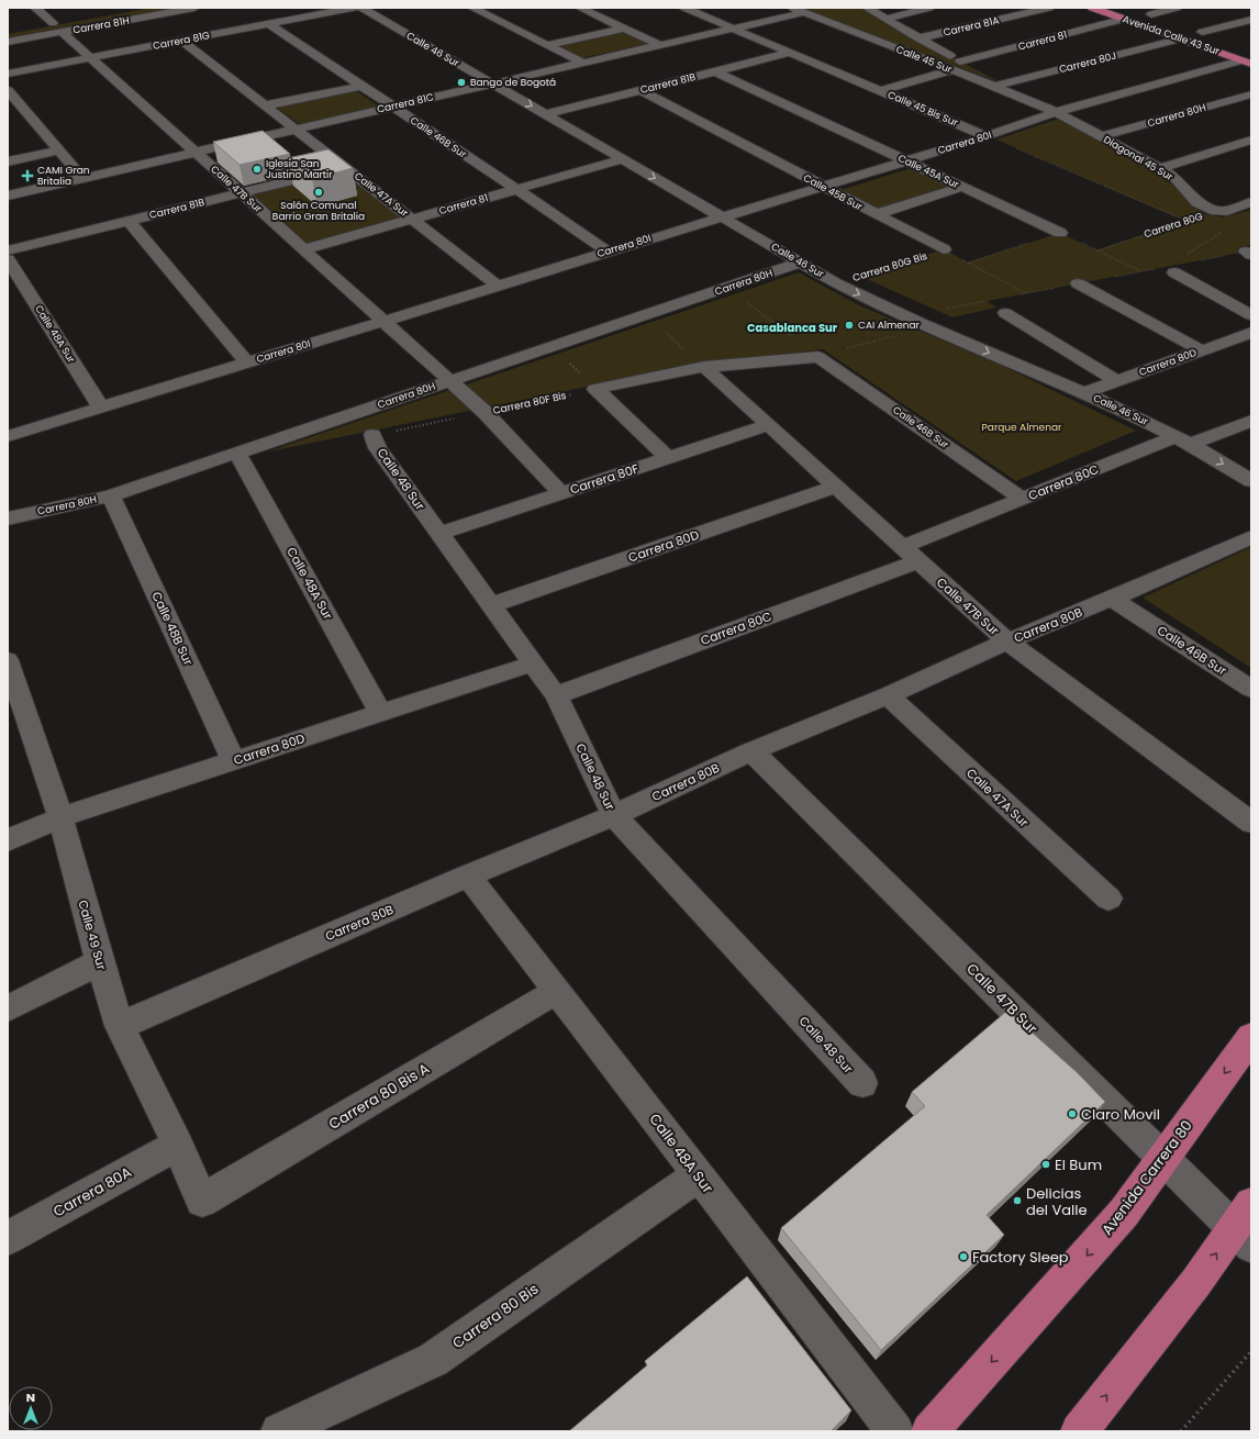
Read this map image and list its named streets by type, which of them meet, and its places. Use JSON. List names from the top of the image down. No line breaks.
{"streets":{"main road":["Avenida Calle 43 Sur","Avenida Carrera 80"],"street":["Carrera 81H","Carrera 81A","Carrera 81G","Carrera 81","Calle 46 Sur","Calle 45 Sur","Carrera 80J","Carrera 81B","Carrera 81C","Calle 45 Bis Sur","Carrera 80H","Calle 46B Sur","Carrera 80I","Diagonal 45 Sur","Calle 45A Sur","Calle 47B Sur","Calle 45B Sur","Calle 47A Sur","Calle 48A Sur","Carrera 80D","Calle 48 Sur","Carrera 80F","Carrera 80C","Carrera 80B","Calle 48B Sur","Calle 49 Sur","Carrera 80 Bis A","Carrera 80A","Carrera 80 Bis"],"path":["Carrera 80G","Carrera 80G Bis","Carrera 80F Bis"]},"crossings":[["Carrera 81H","Calle 47B Sur"],["Avenida Calle 43 Sur","Carrera 81"],["Avenida Calle 43 Sur","Carrera 80J"],["Avenida Calle 43 Sur","Carrera 80I"],["Carrera 81G","Calle 46B Sur"],["Carrera 81G","Calle 47B Sur"],["Carrera 81G","Calle 47A Sur"],["Carrera 81","Calle 46 Sur"],["Carrera 81","Calle 45 Sur"],["Carrera 81","Calle 45 Bis Sur"],["Carrera 81","Calle 46B Sur"],["Carrera 81","Calle 47B Sur"],["Carrera 81","Calle 47A Sur"],["Calle 46 Sur","Carrera 81B"],["Calle 46 Sur","Carrera 81C"],["Calle 46 Sur","Carrera 80H"],["Calle 46 Sur","Carrera 80I"],["Calle 46 Sur","Carrera 80G Bis"],["Calle 46 Sur","Carrera 80D"],["Calle 46 Sur","Carrera 80C"],["Calle 45 Sur","Carrera 80J"],["Calle 45 Sur","Carrera 81C"],["Calle 45 Sur","Carrera 80I"],["Calle 45 Sur","Diagonal 45 Sur"],["Carrera 81B","Calle 45 Bis Sur"],["Carrera 81B","Calle 45A Sur"],["Carrera 81B","Calle 47B Sur"],["Carrera 81B","Calle 45B Sur"],["Carrera 81B","Calle 47A Sur"],["Carrera 81C","Calle 45 Bis Sur"],["Carrera 81C","Calle 46B Sur"],["Carrera 81C","Calle 47B Sur"],["Carrera 81C","Calle 47A Sur"],["Calle 45 Bis Sur","Carrera 80I"],["Calle 45 Bis Sur","Carrera 80G"],["Carrera 80H","Diagonal 45 Sur"],["Carrera 80H","Calle 47B Sur"],["Carrera 80H","Calle 48A Sur"],["Carrera 80H","Calle 48B Sur"],["Calle 46B Sur","Carrera 80I"],["Calle 46B Sur","Carrera 80C"],["Calle 46B Sur","Carrera 80B"],["Carrera 80I","Diagonal 45 Sur"],["Carrera 80I","Calle 45A Sur"],["Carrera 80I","Calle 47B Sur"],["Carrera 80I","Calle 45B Sur"],["Carrera 80I","Calle 47A Sur"],["Carrera 80I","Carrera 80G"],["Carrera 80I","Calle 48A Sur"],["Calle 47B Sur","Carrera 80D"],["Calle 47B Sur","Carrera 80F"],["Calle 47B Sur","Carrera 80C"],["Calle 47B Sur","Carrera 80B"],["Calle 47B Sur","Avenida Carrera 80"],["Calle 45B Sur","Carrera 80G Bis"],["Calle 47A Sur","Carrera 80B"],["Calle 48A Sur","Carrera 80D"],["Calle 48A Sur","Carrera 80B"],["Calle 48A Sur","Carrera 80 Bis A"],["Calle 48A Sur","Carrera 80 Bis"],["Carrera 80D","Calle 48 Sur"],["Carrera 80D","Calle 48B Sur"],["Carrera 80D","Calle 49 Sur"],["Carrera 80F Bis","Calle 48 Sur"],["Calle 48 Sur","Carrera 80F"],["Calle 48 Sur","Carrera 80C"],["Calle 48 Sur","Carrera 80B"],["Carrera 80B","Calle 49 Sur"],["Calle 49 Sur","Carrera 80 Bis A"],["Calle 49 Sur","Carrera 80A"]],"districts":["Casablanca Sur"],"parks":["Parque Almenar"],"places":{"other":["Bango de Bogotá","Iglesia San Justino Martir","Salón Comunal Barrio Gran Britalia","CAI Almenar","Claro Movil","El Bum","Delicias del Valle","Factory Sleep"],"health":["CAMI Gran Britalia"]},"north":"top"}
